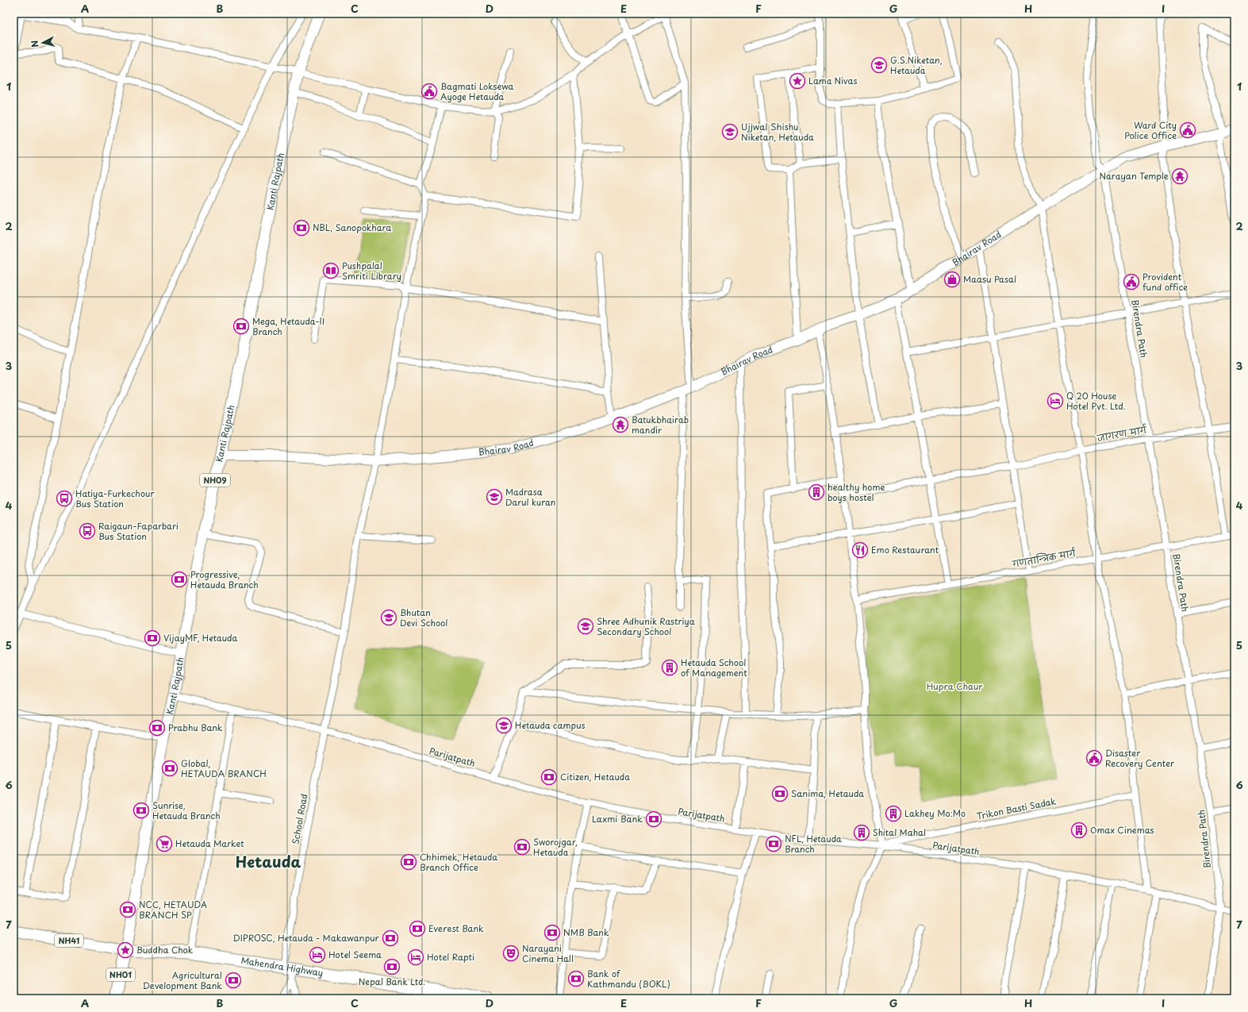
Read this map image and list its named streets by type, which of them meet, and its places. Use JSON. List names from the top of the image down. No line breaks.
{"streets":{"highway":["Mahendra Highway","NH01"],"main road":["Kanti Rajpath","Bhairav Road","NH09","NH41"],"street":["Birendra Path","जागरण मार्ग","गणतान्त्रिक मार्ग","Parijatpath","Trikon Basti Sadak","School Road"]},"crossings":[["Kanti Rajpath","Bhairav Road"],["Kanti Rajpath","Parijatpath"],["Kanti Rajpath","NH41"],["Kanti Rajpath","Mahendra Highway"],["Kanti Rajpath","NH01"],["Bhairav Road","Birendra Path"],["Bhairav Road","School Road"],["Birendra Path","जागरण मार्ग"],["Birendra Path","गणतान्त्रिक मार्ग"],["Birendra Path","Parijatpath"],["Parijatpath","Trikon Basti Sadak"],["Parijatpath","School Road"],["School Road","Mahendra Highway"],["NH41","Mahendra Highway"],["NH41","NH01"],["Mahendra Highway","NH01"]],"districts":["Hetauda"],"parks":["Hupra Chaur"],"places":{"school or university":["G.S.Niketan, Hetauda","Ujjwal Shishu Niketan, Hetauda","Madrasa Darul kuran","Bhutan Devi School","Shree Adhunik Rastriya Secondary School","Hetauda campus"],"place":["Lama Nivas","Buddha Chok"],"public building":["Bagmati Loksewa Ayoge Hetauda","Ward City Police Office","Provident fund office","Disaster Recovery Center"],"temple":["Narayan Temple","Batukbhairab mandir"],"bank":["NBL, Sanopokhara","Mega, Hetauda-II Branch","Progressive, Hetauda Branch","VijayMF, Hetauda","Prabhu Bank","Global, HETAUDA BRANCH","Citizen, Hetauda","Sanima, Hetauda","Sunrise, Hetauda Branch","Laxmi Bank","NFL, Hetauda Branch","Sworojgar, Hetauda","Chhimek, Hetauda Branch Office","NCC, HETAUDA BRANCH SP","Everest Bank","NMB Bank","DIPROSC, Hetauda - Makawanpur","Nepal Bank Ltd.","Bank of Kathmandu (BOKL)","Agricultural Development Bank"],"library":["Pushpalal Smriti Library"],"shop":["Maasu Pasal"],"hotel":["Q 20 House Hotel Pvt. Ltd.","Hotel Seema","Hotel Rapti"],"building":["healthy home boys hostel","Hetauda School of Management","Lakhey Mo:Mo","Omax Cinemas","Shital Mahal"],"bus stop":["Hatiya-Furkechour Bus Station","Raigaun-Faparbari Bus Station"],"restaurant":["Emo Restaurant"],"supermarket":["Hetauda Market"],"theatre":["Narayani Cinema Hall"]},"north":"left","grid":{"columns":["A","B","C","D","E","F","G","H","I"],"rows":["1","2","3","4","5","6","7"]}}
